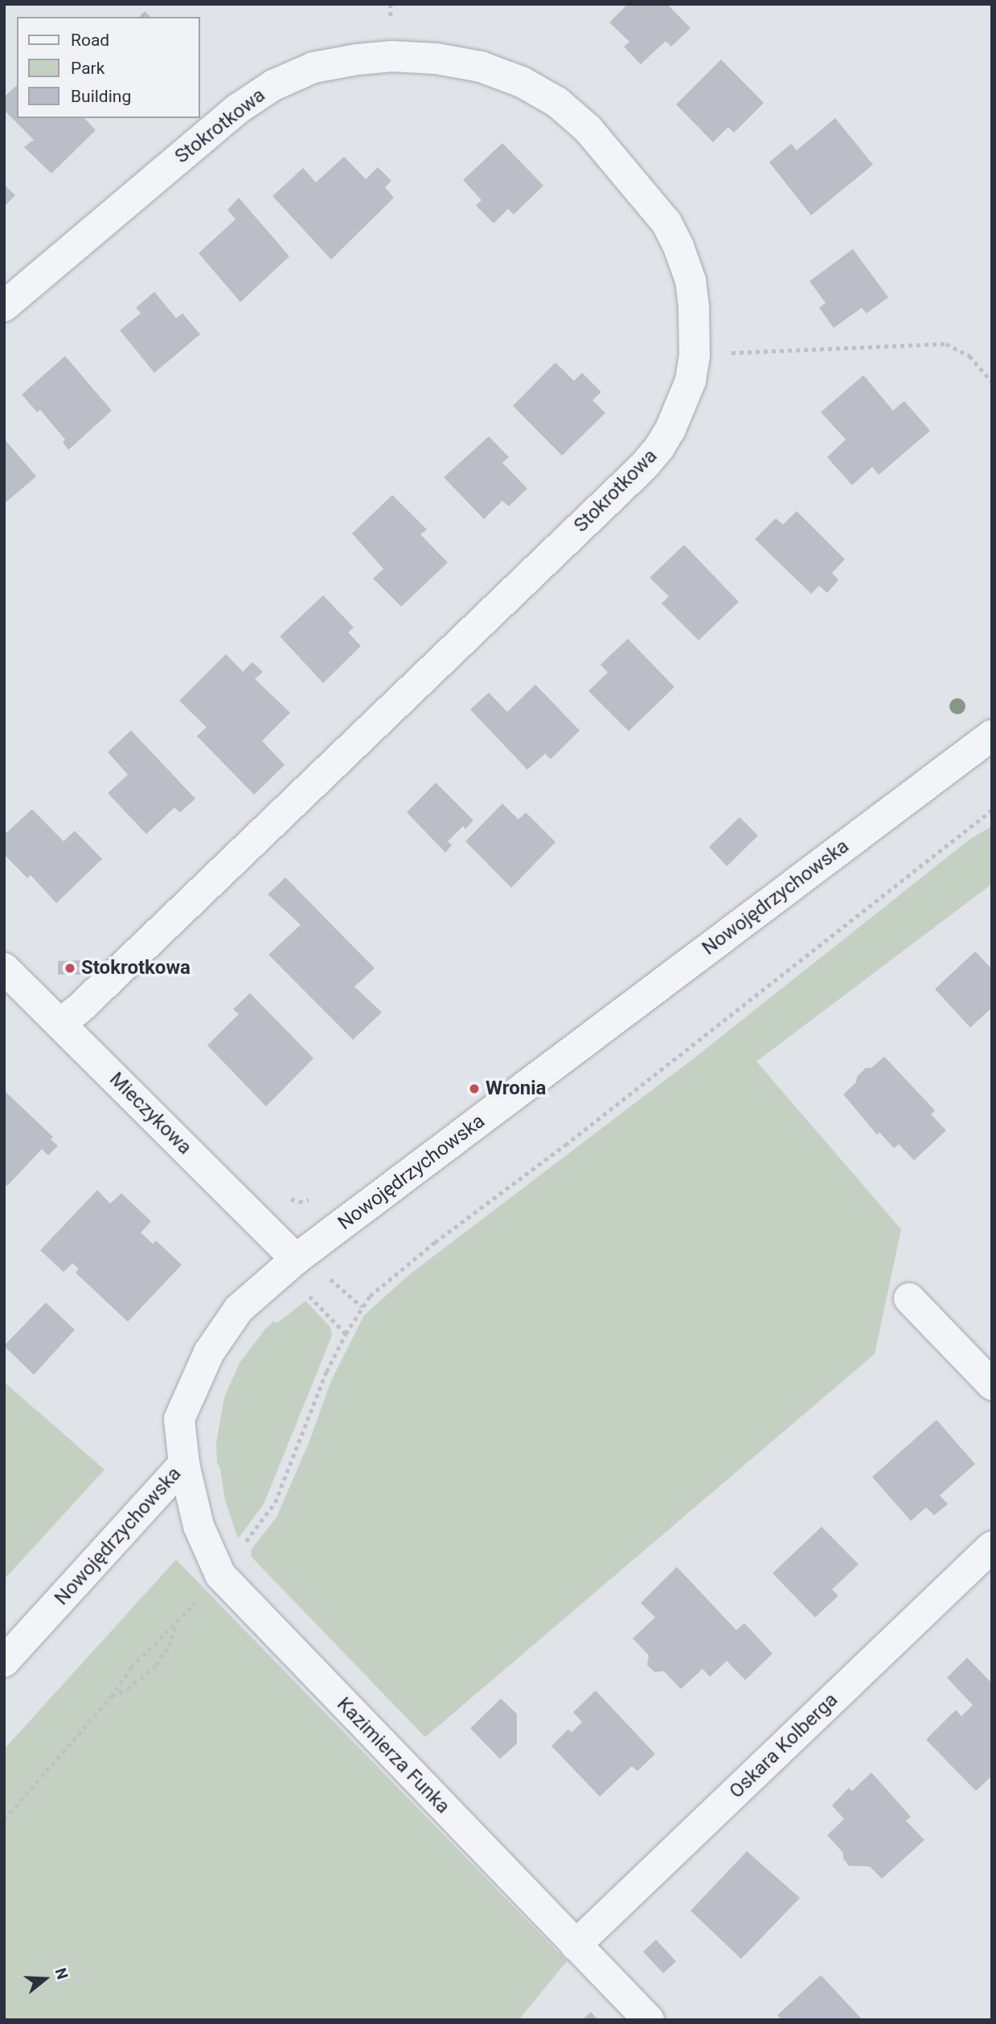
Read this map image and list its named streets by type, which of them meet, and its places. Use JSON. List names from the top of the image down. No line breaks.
{"streets":{"street":["Stokrotkowa","Nowojędrzychowska","Mieczykowa","Oskara Kolberga","Kazimierza Funka"]},"crossings":[["Stokrotkowa","Mieczykowa"],["Nowojędrzychowska","Mieczykowa"],["Nowojędrzychowska","Kazimierza Funka"],["Oskara Kolberga","Kazimierza Funka"]],"places":["Stokrotkowa","Wronia"],"legend":["Road","Park","Building"],"north":"right"}
